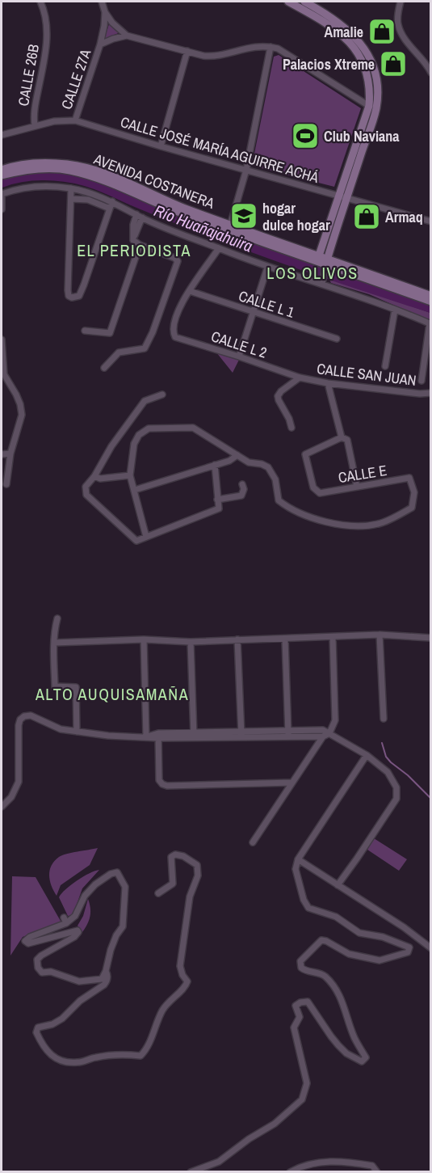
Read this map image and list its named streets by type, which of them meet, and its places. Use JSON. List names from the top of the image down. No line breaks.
{"streets":{"main road":["AVENIDA COSTANERA"],"street":["CALLE 26B","CALLE 27A","CALLE JOSÉ MARÍA AGUIRRE ACHÁ","CALLE L 1","CALLE L 2","CALLE SAN JUAN","CALLE E"]},"crossings":[["CALLE 26B","CALLE JOSÉ MARÍA AGUIRRE ACHÁ"],["CALLE 27A","CALLE JOSÉ MARÍA AGUIRRE ACHÁ"],["CALLE L 1","CALLE L 2"],["CALLE L 2","CALLE SAN JUAN"]],"districts":["EL PERIODISTA","LOS OLIVOS","ALTO AUQUISAMAÑA"],"water":["Río Huañajahuira"],"places":{"shop":["Amalie","Palacios Xtreme","Armaq"],"sports":["Club Naviana"],"school or university":["hogar dulce hogar"]}}
